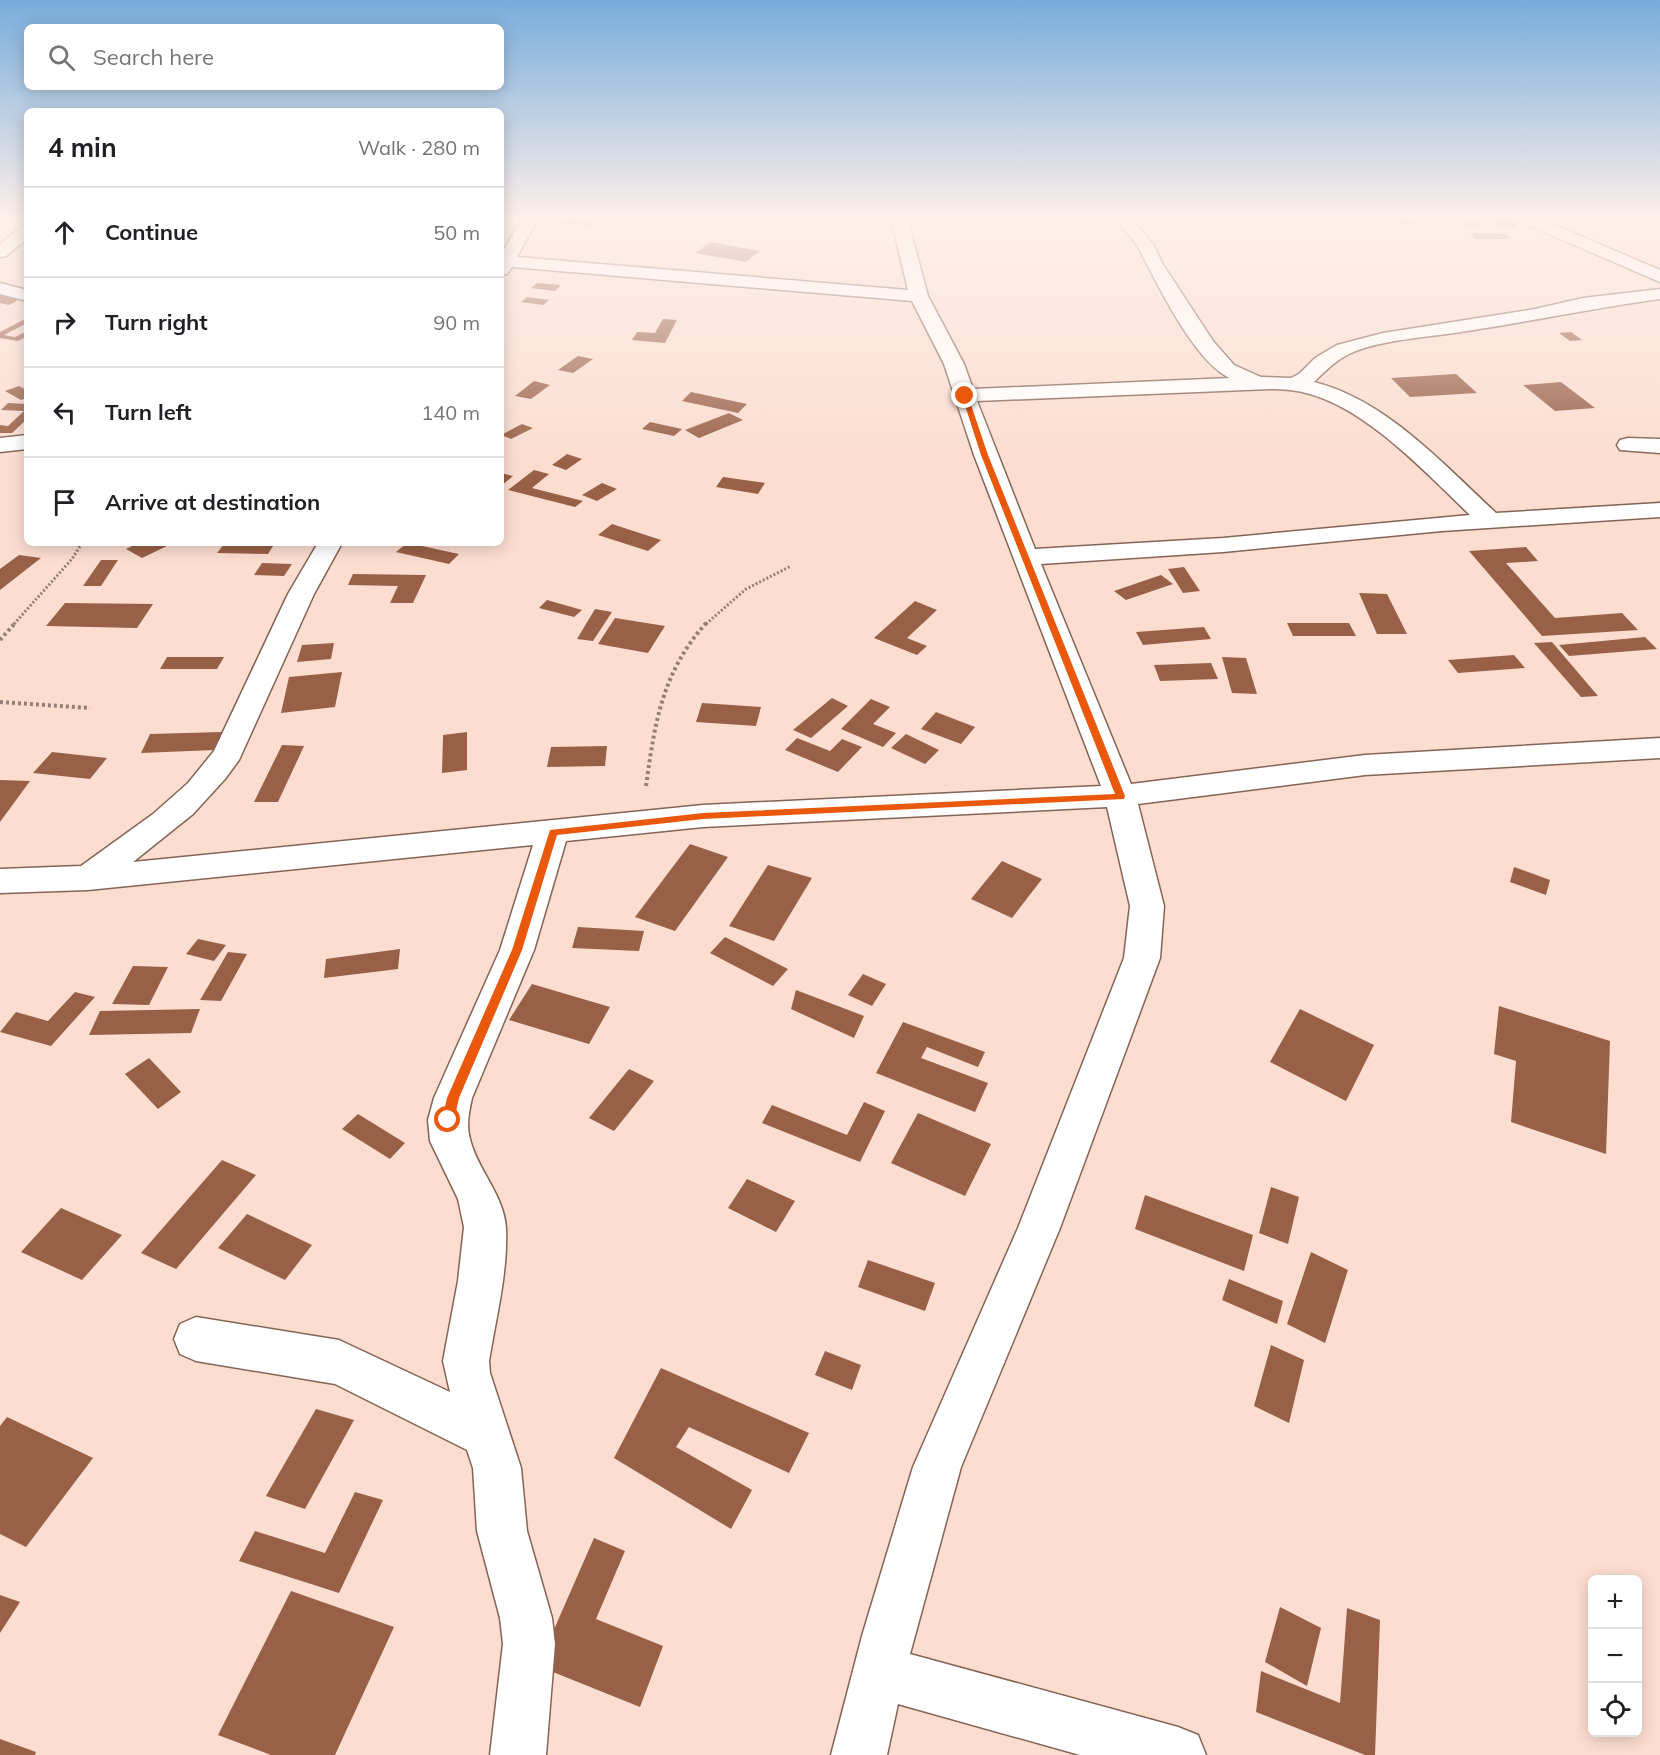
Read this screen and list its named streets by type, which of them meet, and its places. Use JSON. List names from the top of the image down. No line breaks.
{"page":{"search":"Search here","heading":["4 min","Walk · 280 m"],"list":[["Continue","50 m"],["Turn right","90 m"],["Turn left","140 m"],"Arrive at destination"],"map_buttons":["+","−"]}}
